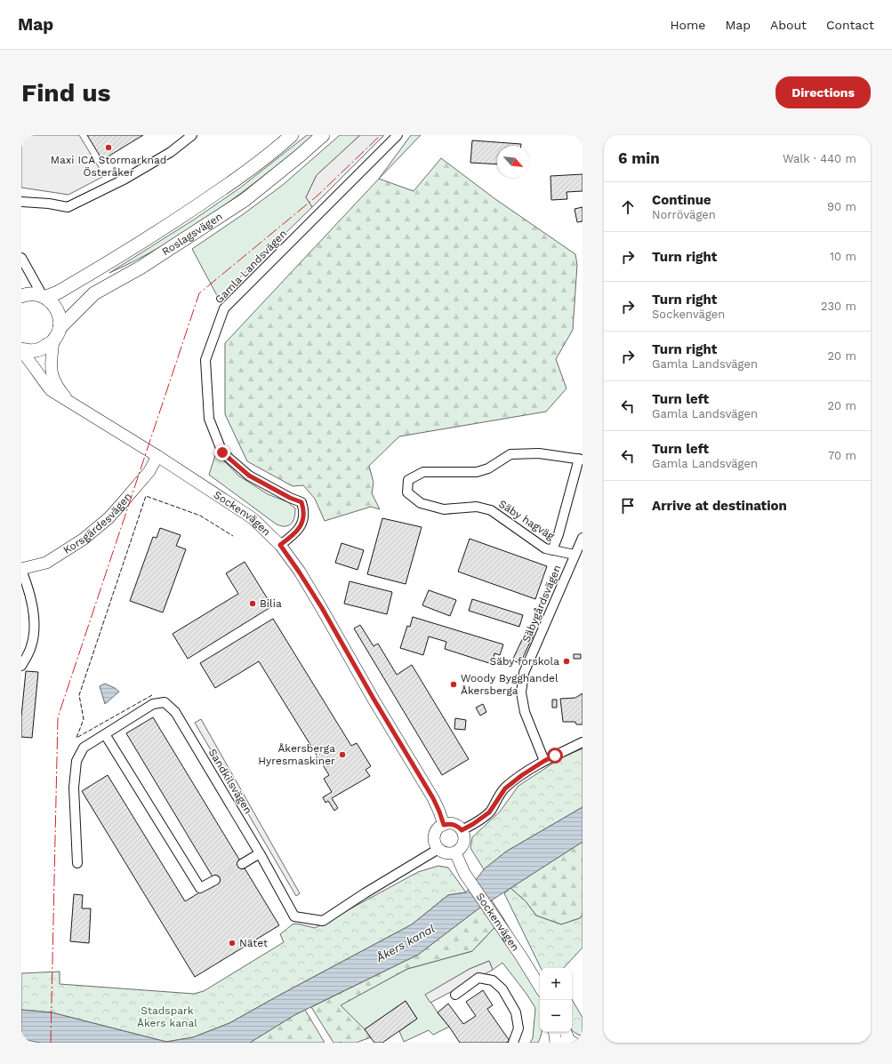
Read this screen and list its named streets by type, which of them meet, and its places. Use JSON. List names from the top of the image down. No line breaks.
{"streets":{"main road":["Roslagsvägen"],"street":["Gamla Landsvägen","Sockenvägen","Säby hagväg","Korsgärdesvägen","Säbygårdsvägen","Sandkilsvägen"]},"crossings":[["Roslagsvägen","Sockenvägen"],["Gamla Landsvägen","Sockenvägen"],["Sockenvägen","Korsgärdesvägen"],["Sockenvägen","Sandkilsvägen"],["Säby hagväg","Säbygårdsvägen"]],"water":["Åkers kanal"],"parks":["Stadspark Åkers kanal"],"places":["Maxi ICA Stormarknad Österåker","Bilia","Säby forskola","Woody Bygghandel Åkersberga","Åkersberga Hyresmaskiner","Nätet"],"north":"bottom right","page":{"header":"Map","nav":["Home","Map","About","Contact"],"buttons":"Directions","title":"Find us","heading":["6 min","Walk · 440 m"],"list":[["Continue","Norrövägen","90 m"],["Turn right","10 m"],["Turn right","Sockenvägen","230 m"],["Turn right","Gamla Landsvägen","20 m"],["Turn left","Gamla Landsvägen","20 m"],["Turn left","Gamla Landsvägen","70 m"],"Arrive at destination"],"map_buttons":["+","−"]}}
